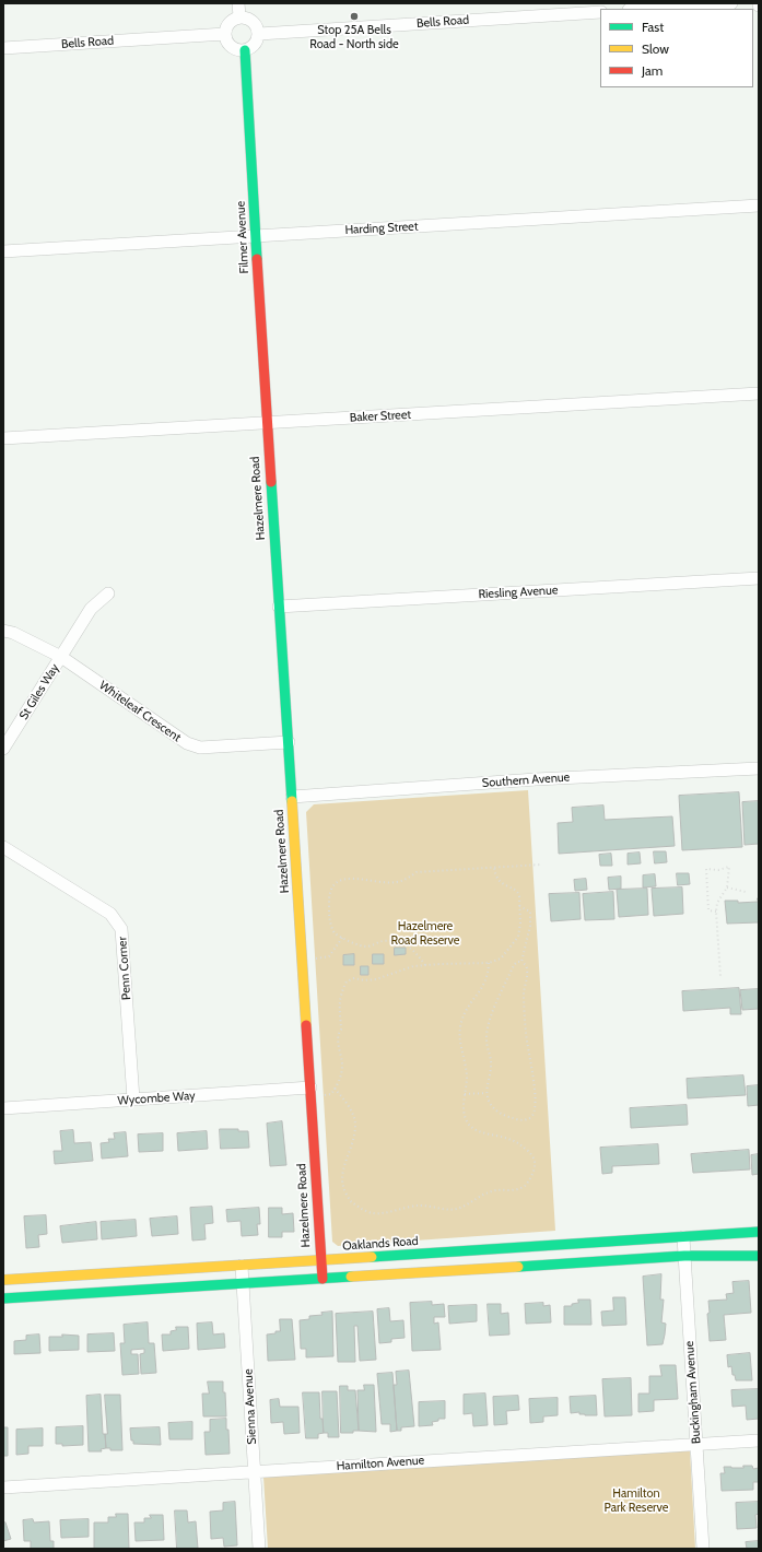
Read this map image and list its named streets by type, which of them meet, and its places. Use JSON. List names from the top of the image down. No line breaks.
{"streets":{"main road":["Filmer Avenue","Hazelmere Road","Oaklands Road"],"street":["Bells Road","Harding Street","Baker Street","Riesling Avenue","St Giles Way","Whiteleaf Crescent","Southern Avenue","Penn Corner","Wycombe Way","Buckingham Avenue","Sienna Avenue","Hamilton Avenue"]},"crossings":[["Bells Road","Filmer Avenue"],["Harding Street","Filmer Avenue"],["Filmer Avenue","Baker Street"],["Filmer Avenue","Hazelmere Road"],["Baker Street","Hazelmere Road"],["Hazelmere Road","Riesling Avenue"],["Hazelmere Road","Whiteleaf Crescent"],["Hazelmere Road","Southern Avenue"],["Hazelmere Road","Wycombe Way"],["Hazelmere Road","Oaklands Road"],["St Giles Way","Whiteleaf Crescent"],["Penn Corner","Wycombe Way"],["Oaklands Road","Buckingham Avenue"],["Oaklands Road","Sienna Avenue"],["Buckingham Avenue","Hamilton Avenue"],["Sienna Avenue","Hamilton Avenue"]],"parks":["Hazelmere Road Reserve","Hamilton Park Reserve"],"places":["Stop 25A Bells Road - North side"],"legend":["Fast","Slow","Jam"]}
